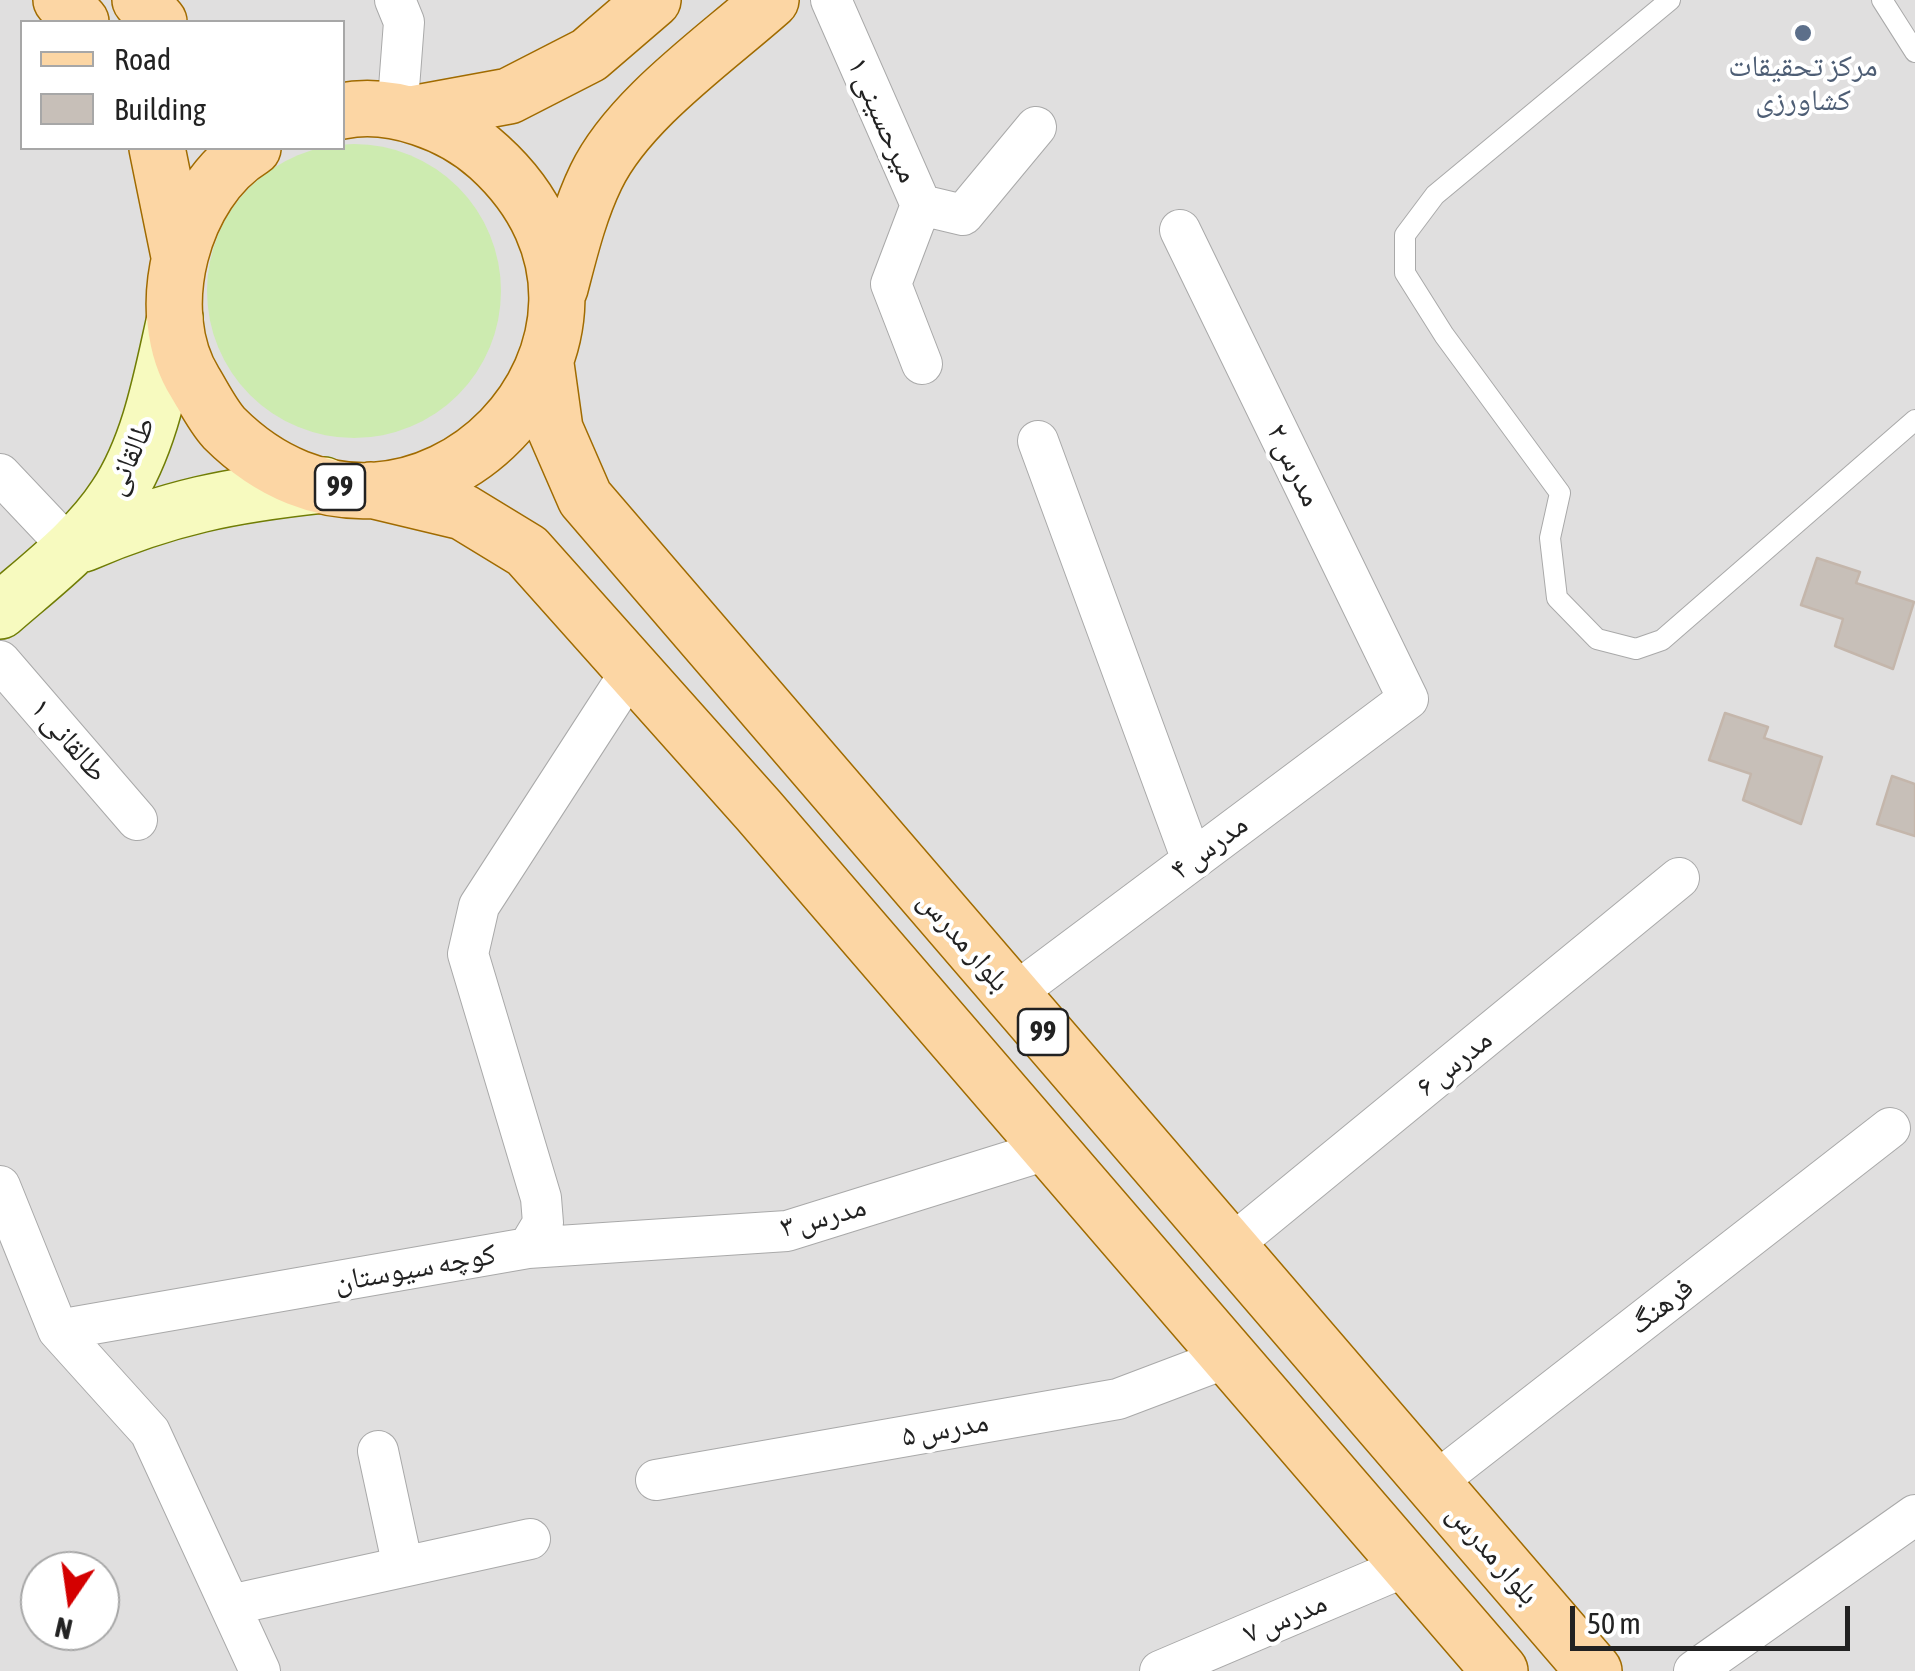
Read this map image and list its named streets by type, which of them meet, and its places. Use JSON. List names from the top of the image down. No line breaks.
{"streets":{"main road":["طالقانی","99","بلوار مدرس"],"street":["میرحسینی ۱","مدرس ۲","طالقانی ۱","مدرس ۴","مدرس ۶","مدرس ۳","کوچه سیوستان","فرهنگ","مدرس ۵","مدرس ۷"]},"crossings":[["طالقانی","99"],["مدرس ۲","مدرس ۴"],["99","بلوار مدرس"],["99","مدرس ۳"],["99","کوچه سیوستان"],["99","مدرس ۵"],["99","مدرس ۷"],["مدرس ۴","بلوار مدرس"],["بلوار مدرس","مدرس ۶"],["بلوار مدرس","فرهنگ"],["مدرس ۳","کوچه سیوستان"]],"places":["مرکز تحقیقات کشاورزی"],"legend":["Road","Building"],"scale_bar":"50 m","north":"bottom"}
